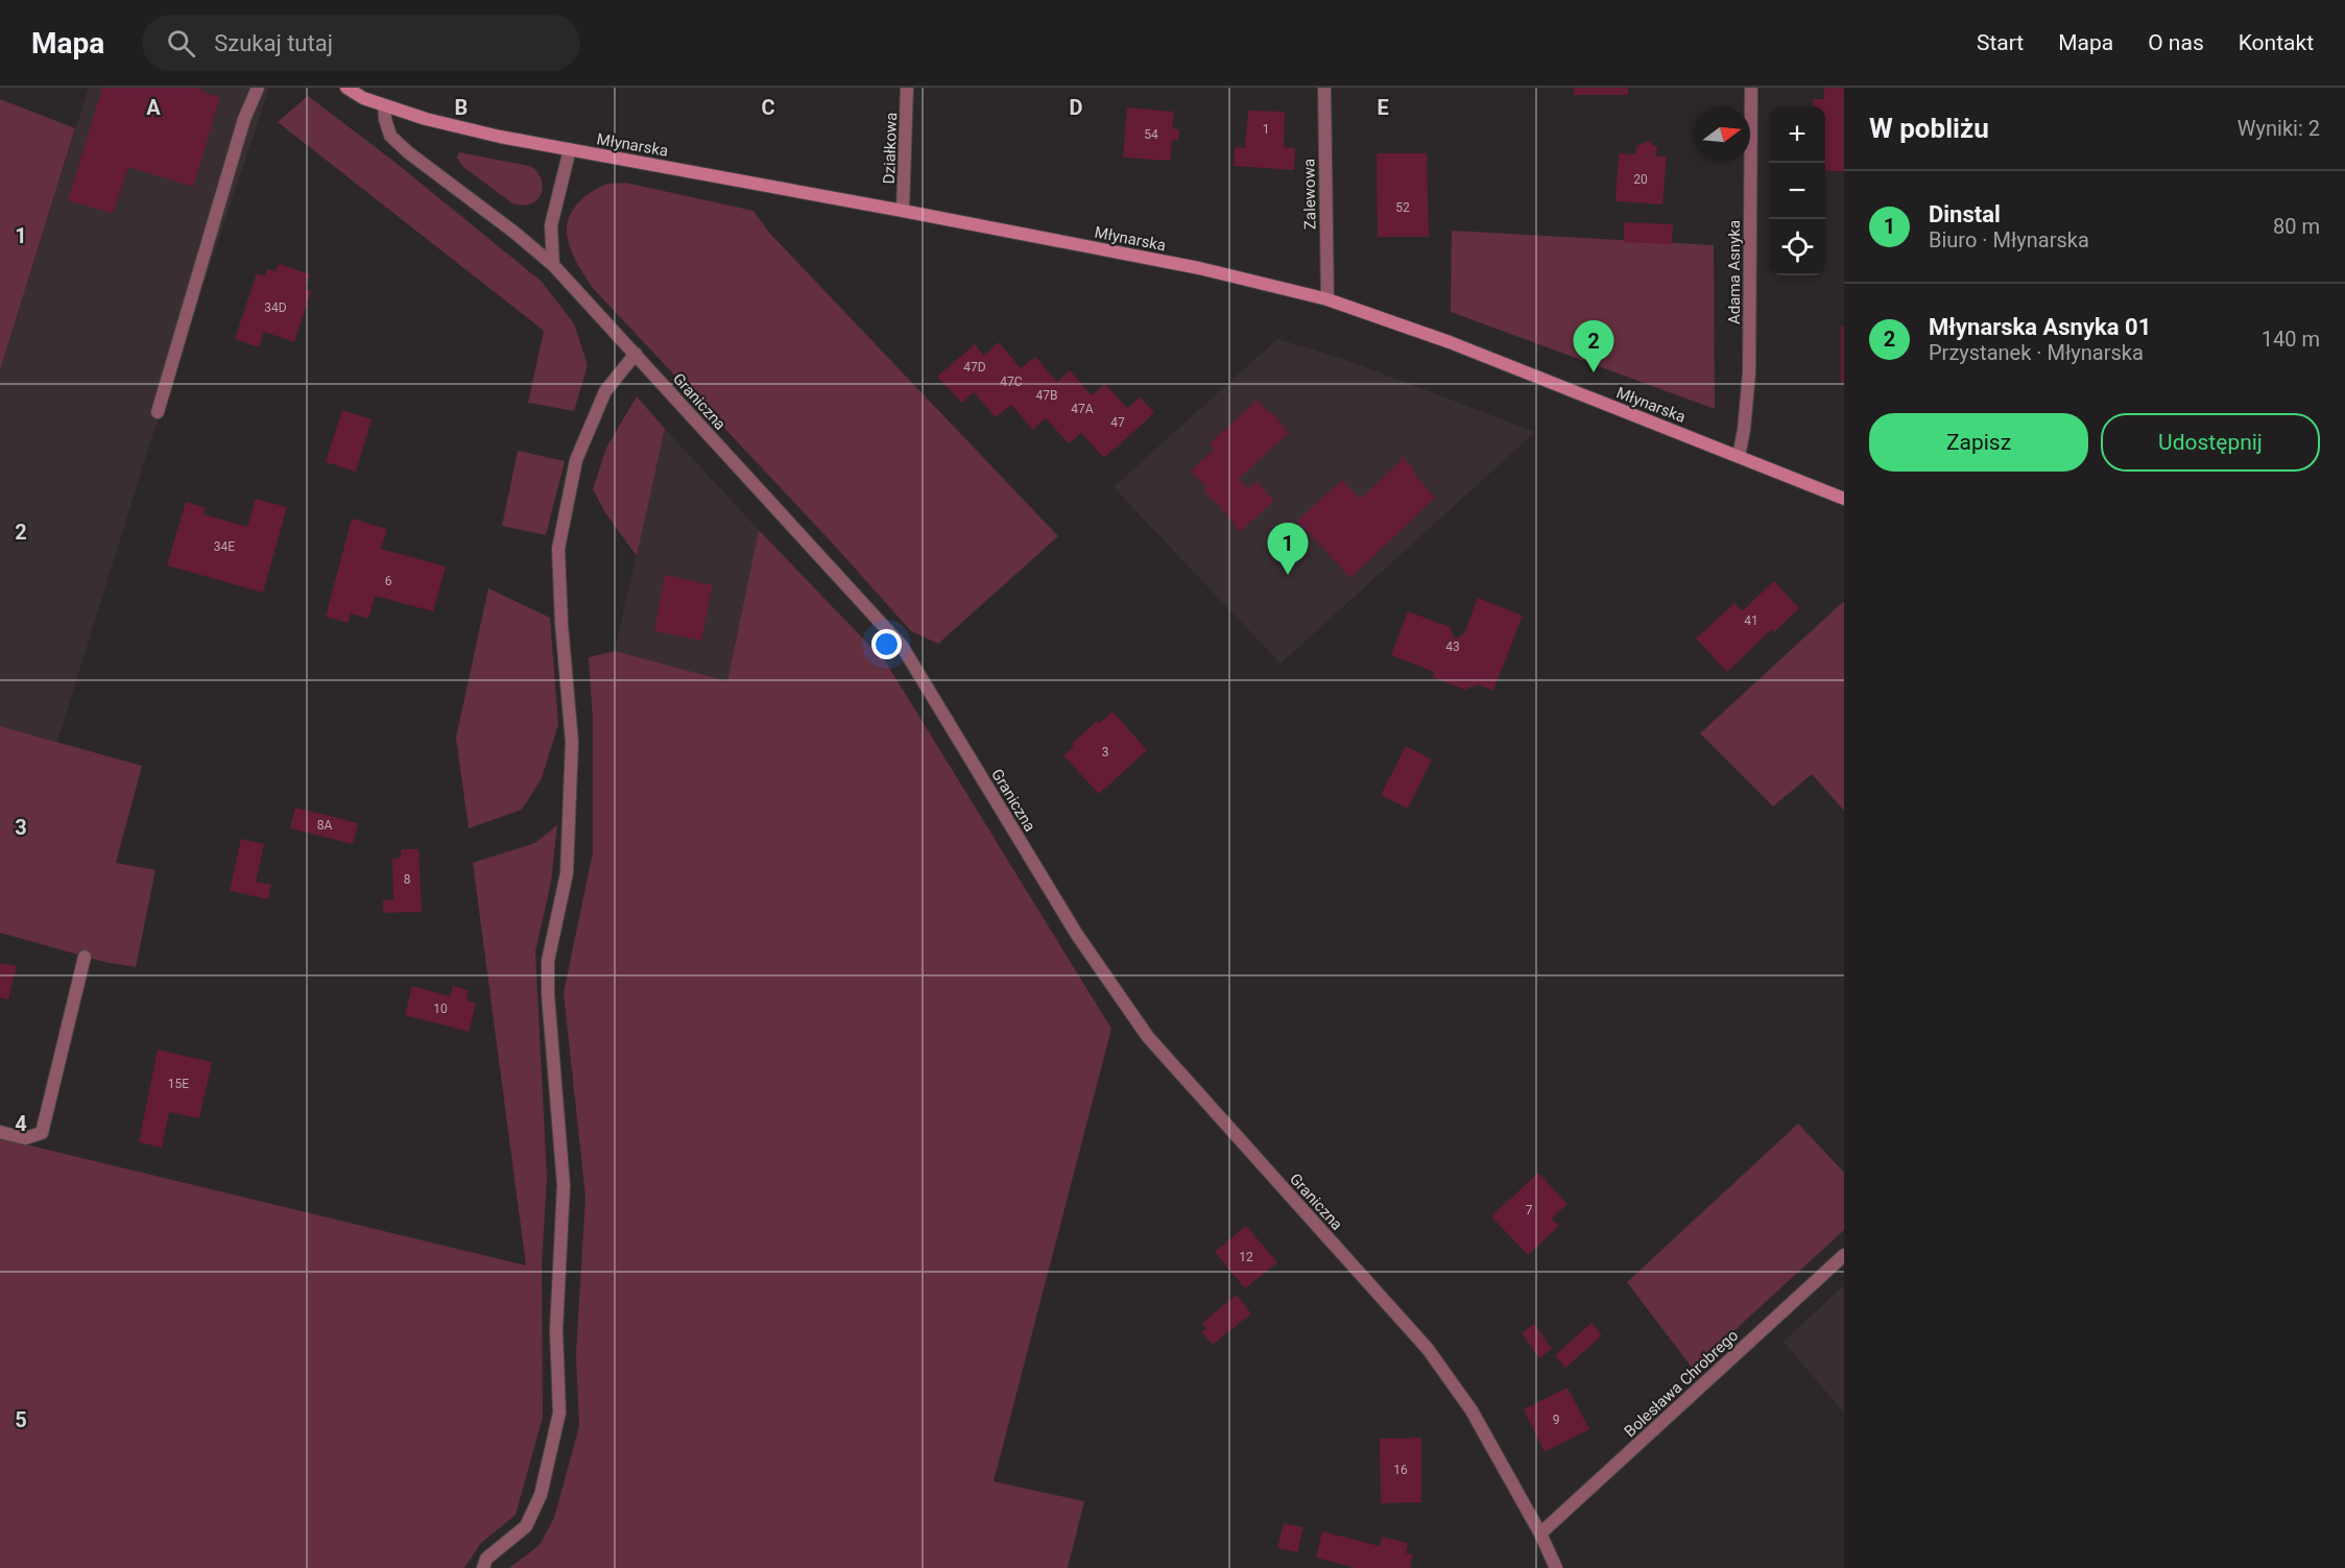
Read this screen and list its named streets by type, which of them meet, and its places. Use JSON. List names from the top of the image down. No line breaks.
{"streets":{"street":["Młynarska","Działkowa","Zalewowa","Adama Asnyka","Graniczna","Bolesława Chrobrego"]},"crossings":[["Młynarska","Działkowa"],["Młynarska","Zalewowa"],["Młynarska","Adama Asnyka"],["Młynarska","Graniczna"],["Graniczna","Bolesława Chrobrego"]],"house_numbers":["1","54","20","52","34D","47D","47C","47B","47A","47","34E","6","41","43","3","8A","8","10","15E","7","12","9","16"],"north":"right","page":{"header":"Mapa","search":"Szukaj tutaj","nav":["Start","Mapa","O nas","Kontakt"],"heading":["W pobliżu","Wyniki: 2"],"map_buttons":["+","−"],"list":[{"mark":"1","name":"Dinstal","note":"Biuro · Młynarska","value":"80 m"},{"mark":"2","name":"Młynarska Asnyka 01","note":"Przystanek · Młynarska","value":"140 m"}],"pins":["2","1"],"buttons":["Zapisz","Udostępnij"]},"grid":{"columns":["A","B","C","D","E"],"rows":["1","2","3","4","5"]}}
